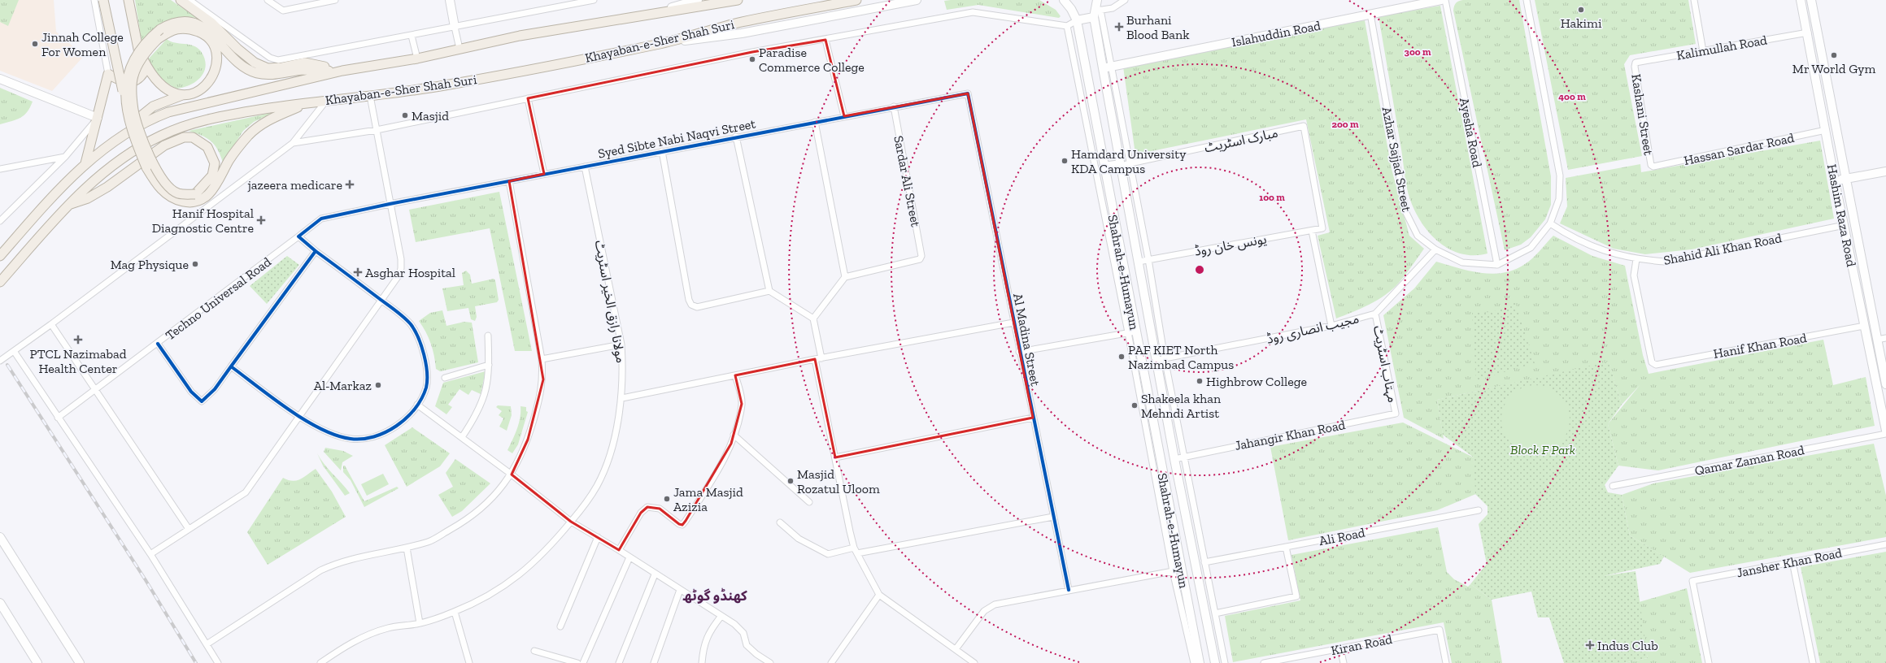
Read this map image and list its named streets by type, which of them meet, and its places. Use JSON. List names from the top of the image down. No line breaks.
{"streets":{"main road":["Islahuddin Road","Khayaban-e-Sher Shah Suri","Hashim Raza Road","Shahrah-e-Humayun"],"street":["Kalimullah Road","Kashani Street","Ayesha Road","Syed Sibte Nabi Naqvi Street","مبارک اسٹریٹ","Hassan Sardar Road","Azhar Sajjad Street","Sardar Ali Street","یونس خان روڈ","Shahid Ali Khan Road","Techno Universal Road","مولانا رازق الخیر اسٹریٹ","مجیب انصاری روڈ","Al Madina Street","Hanif Khan Road","مہتاب اسٹریٹ","Jahangir Khan Road","Qamar Zaman Road","Ali Road","Jansher Khan Road","Kiran Road"]},"crossings":[["Islahuddin Road","Azhar Sajjad Street"],["Islahuddin Road","Shahrah-e-Humayun"],["Kalimullah Road","Kashani Street"],["Kalimullah Road","Hashim Raza Road"],["Kashani Street","Hassan Sardar Road"],["Ayesha Road","Azhar Sajjad Street"],["Syed Sibte Nabi Naqvi Street","Sardar Ali Street"],["Syed Sibte Nabi Naqvi Street","Techno Universal Road"],["Syed Sibte Nabi Naqvi Street","مولانا رازق الخیر اسٹریٹ"],["Syed Sibte Nabi Naqvi Street","Al Madina Street"],["مبارک اسٹریٹ","یونس خان روڈ"],["مبارک اسٹریٹ","Shahrah-e-Humayun"],["Hassan Sardar Road","Hashim Raza Road"],["Azhar Sajjad Street","مجیب انصاری روڈ"],["Hashim Raza Road","Shahid Ali Khan Road"],["Hashim Raza Road","Hanif Khan Road"],["یونس خان روڈ","Shahrah-e-Humayun"],["Shahid Ali Khan Road","Hanif Khan Road"],["Shahrah-e-Humayun","مجیب انصاری روڈ"],["Shahrah-e-Humayun","Jahangir Khan Road"],["مجیب انصاری روڈ","مہتاب اسٹریٹ"],["مہتاب اسٹریٹ","Jahangir Khan Road"]],"districts":["کھنڈو گوٹھ"],"parks":["Block F Park"],"places":{"other":["Hakimi","Jinnah College For Women","Mr World Gym","Paradise Commerce College","Masjid","Hamdard University KDA Campus","Mag Physique","PAF KIET North Nazimbad Campus","Highbrow College","Al-Markaz","Shakeela khan Mehndi Artist","Masjid Rozatul Uloom","Jama Masjid Azizia"],"health":["Burhani Blood Bank","jazeera medicare","Hanif Hospital Diagnostic Centre","Asghar Hospital","PTCL Nazimabad Health Center","Indus Club"]},"rings":["300 m","400 m","200 m","100 m"]}
